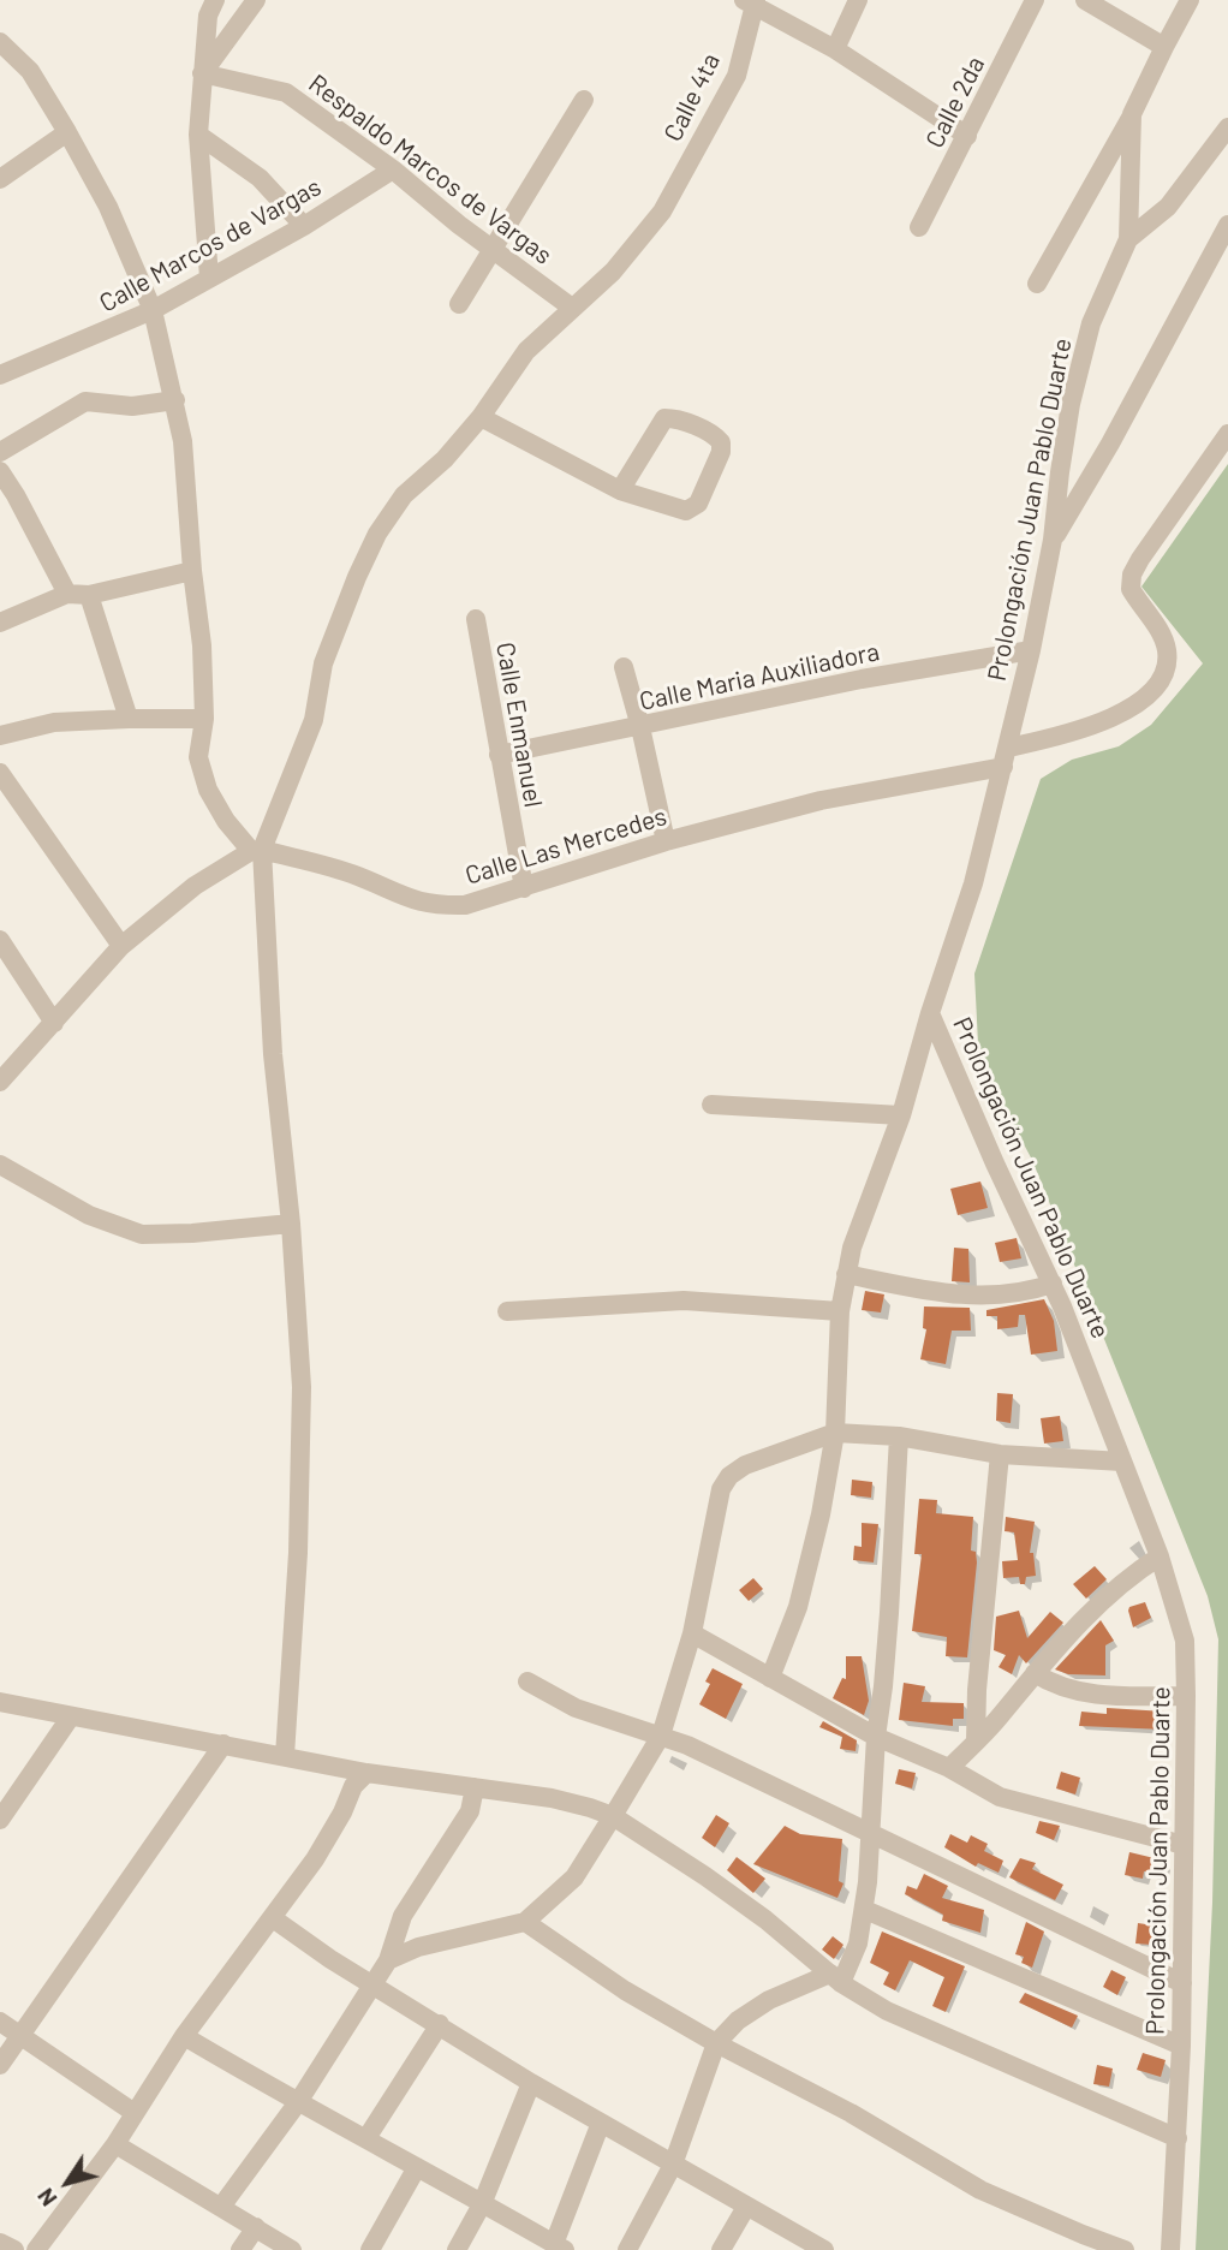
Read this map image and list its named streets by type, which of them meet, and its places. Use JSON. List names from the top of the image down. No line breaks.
{"streets":{"street":["Calle 4ta","Calle 2da","Respaldo Marcos de Vargas","Calle Marcos de Vargas","Prolongación Juan Pablo Duarte","Calle Maria Auxiliadora","Calle Enmanuel","Calle Las Mercedes"]},"crossings":[["Calle 4ta","Respaldo Marcos de Vargas"],["Calle 4ta","Calle Las Mercedes"],["Respaldo Marcos de Vargas","Calle Marcos de Vargas"],["Prolongación Juan Pablo Duarte","Calle Maria Auxiliadora"],["Prolongación Juan Pablo Duarte","Calle Las Mercedes"],["Calle Maria Auxiliadora","Calle Enmanuel"],["Calle Enmanuel","Calle Las Mercedes"]],"north":"bottom left"}
